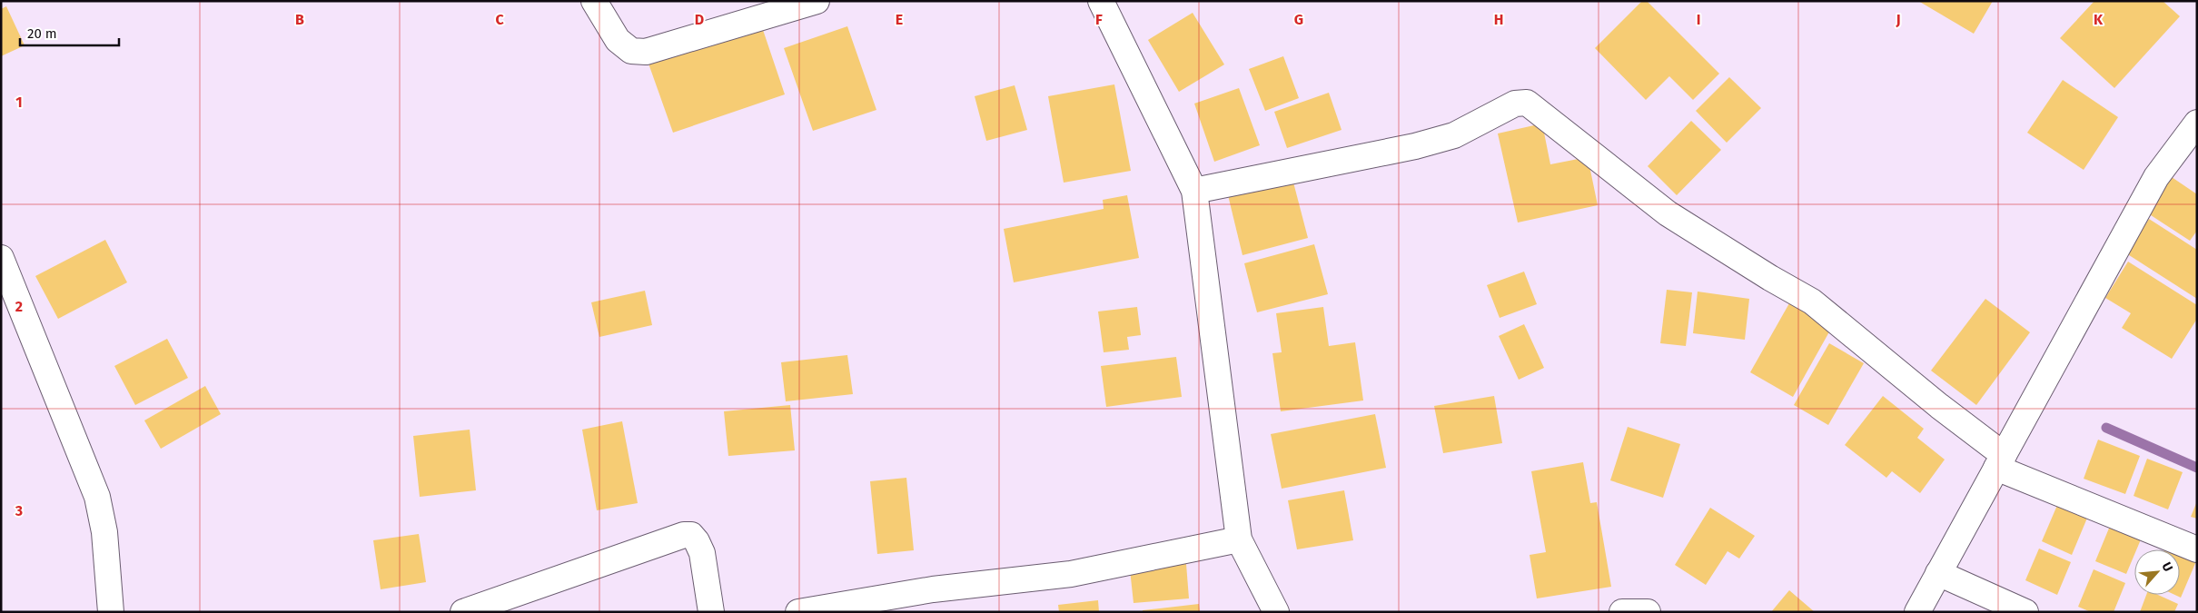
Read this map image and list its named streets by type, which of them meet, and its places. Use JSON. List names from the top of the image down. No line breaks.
{"scale_bar":"20 m","north":"top right","grid":{"columns":["B","C","D","E","F","G","H","I","J","K"],"rows":["1","2","3"]}}
